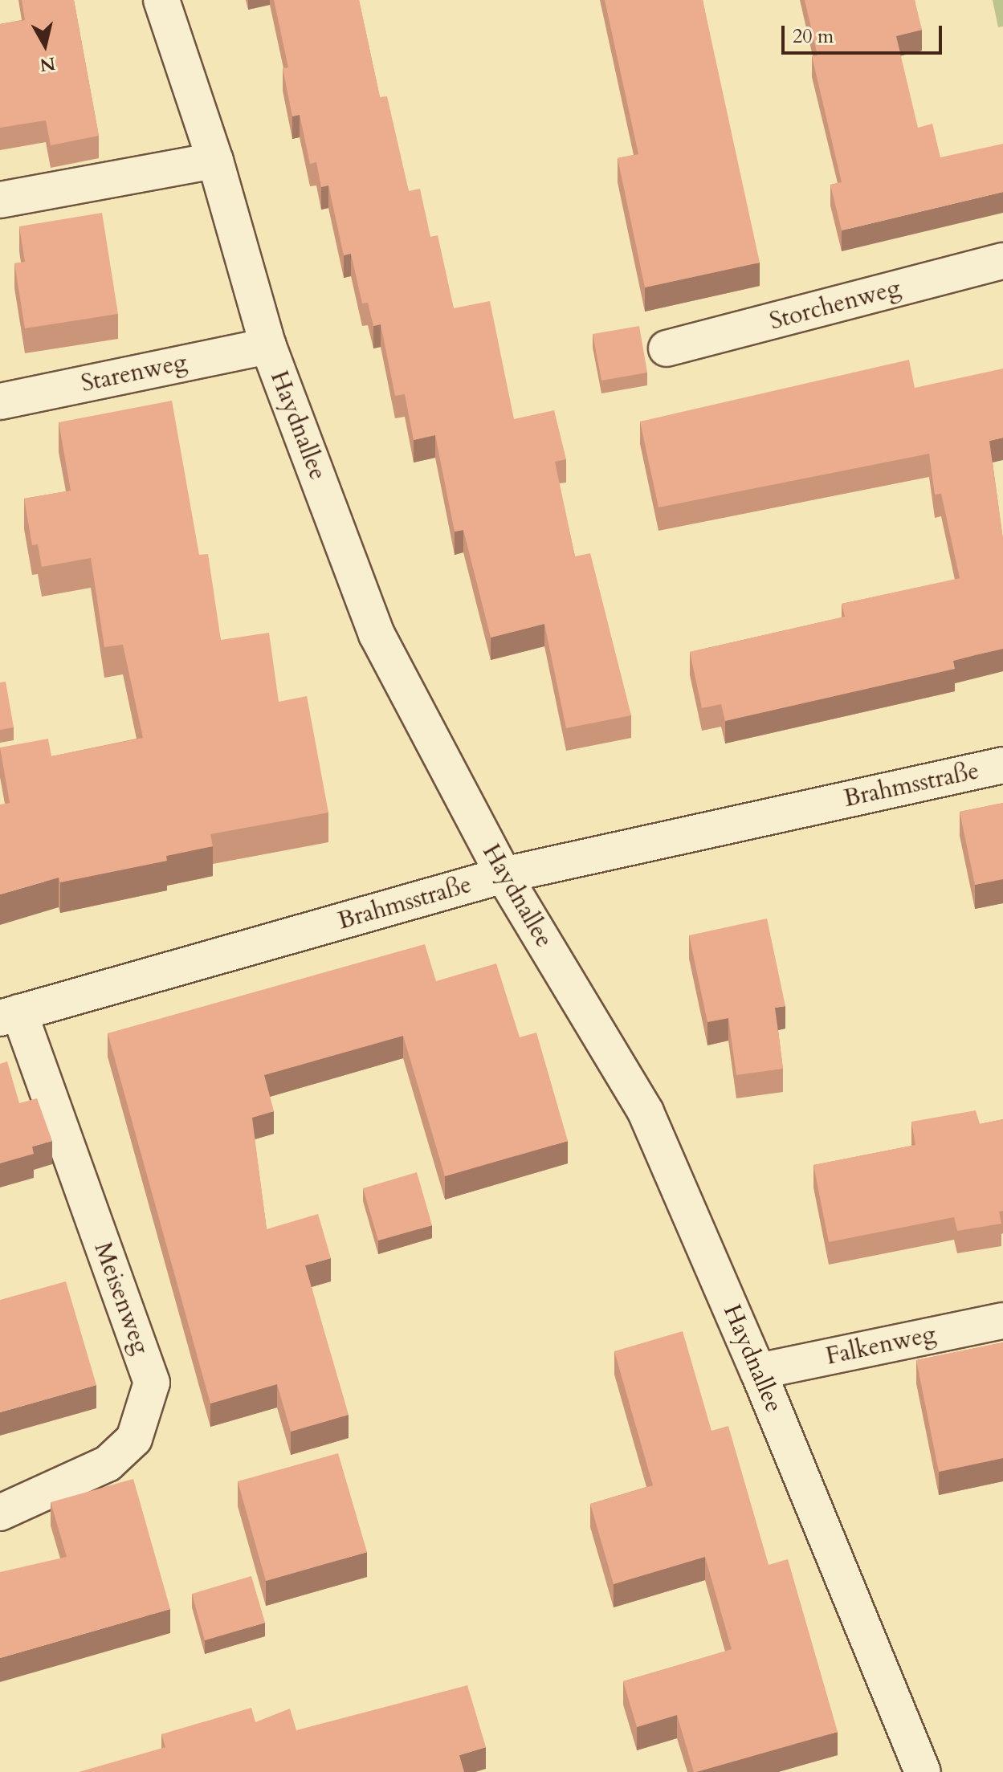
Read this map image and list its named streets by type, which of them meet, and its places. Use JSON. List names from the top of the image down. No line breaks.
{"streets":{"street":["Storchenweg","Starenweg","Haydnallee","Brahmsstraße","Meisenweg","Falkenweg"]},"crossings":[["Starenweg","Haydnallee"],["Haydnallee","Brahmsstraße"],["Haydnallee","Falkenweg"],["Brahmsstraße","Meisenweg"]],"scale_bar":"20 m","north":"bottom"}
